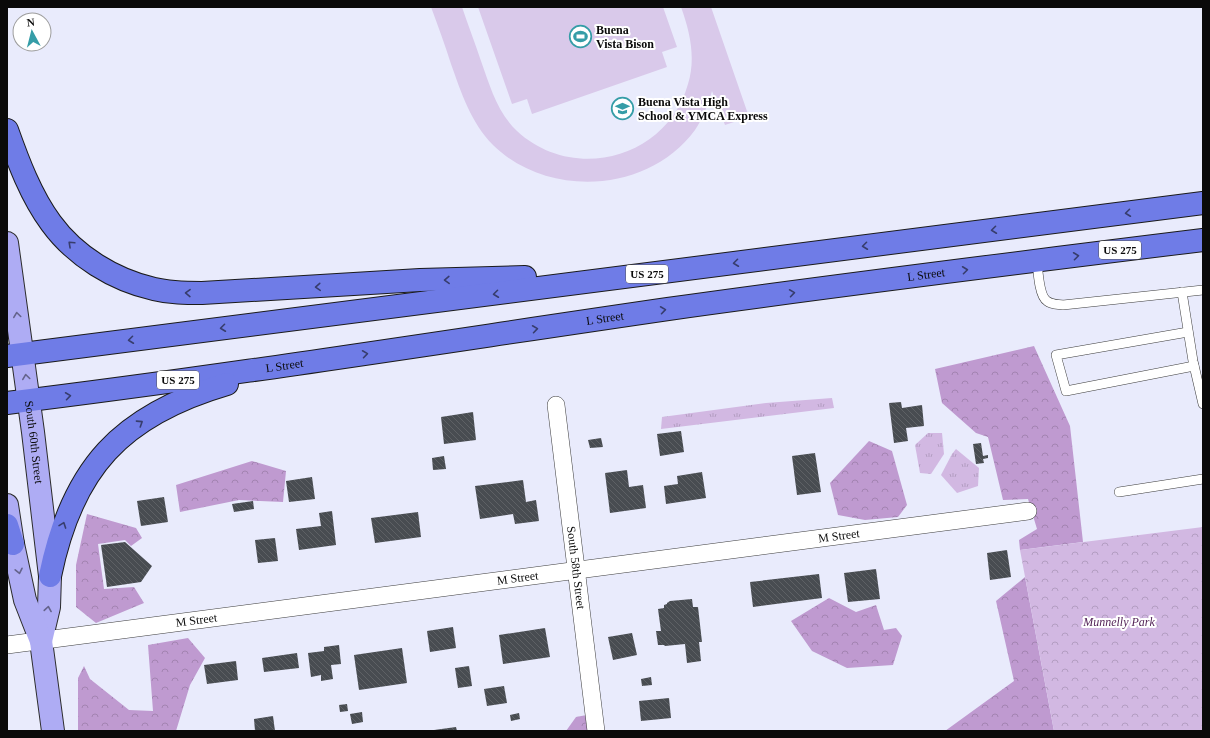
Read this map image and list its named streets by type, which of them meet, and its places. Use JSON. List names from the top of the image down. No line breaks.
{"streets":{"main road":["US 275","L Street","South 60th Street"],"street":["M Street","South 58th Street"]},"crossings":[["US 275","South 60th Street"],["L Street","South 60th Street"],["South 60th Street","M Street"],["M Street","South 58th Street"]],"parks":["Munnelly Park"],"places":{"sports":["Buena Vista Bison"],"school or university":["Buena Vista High School & YMCA Express"]},"north":"top"}
